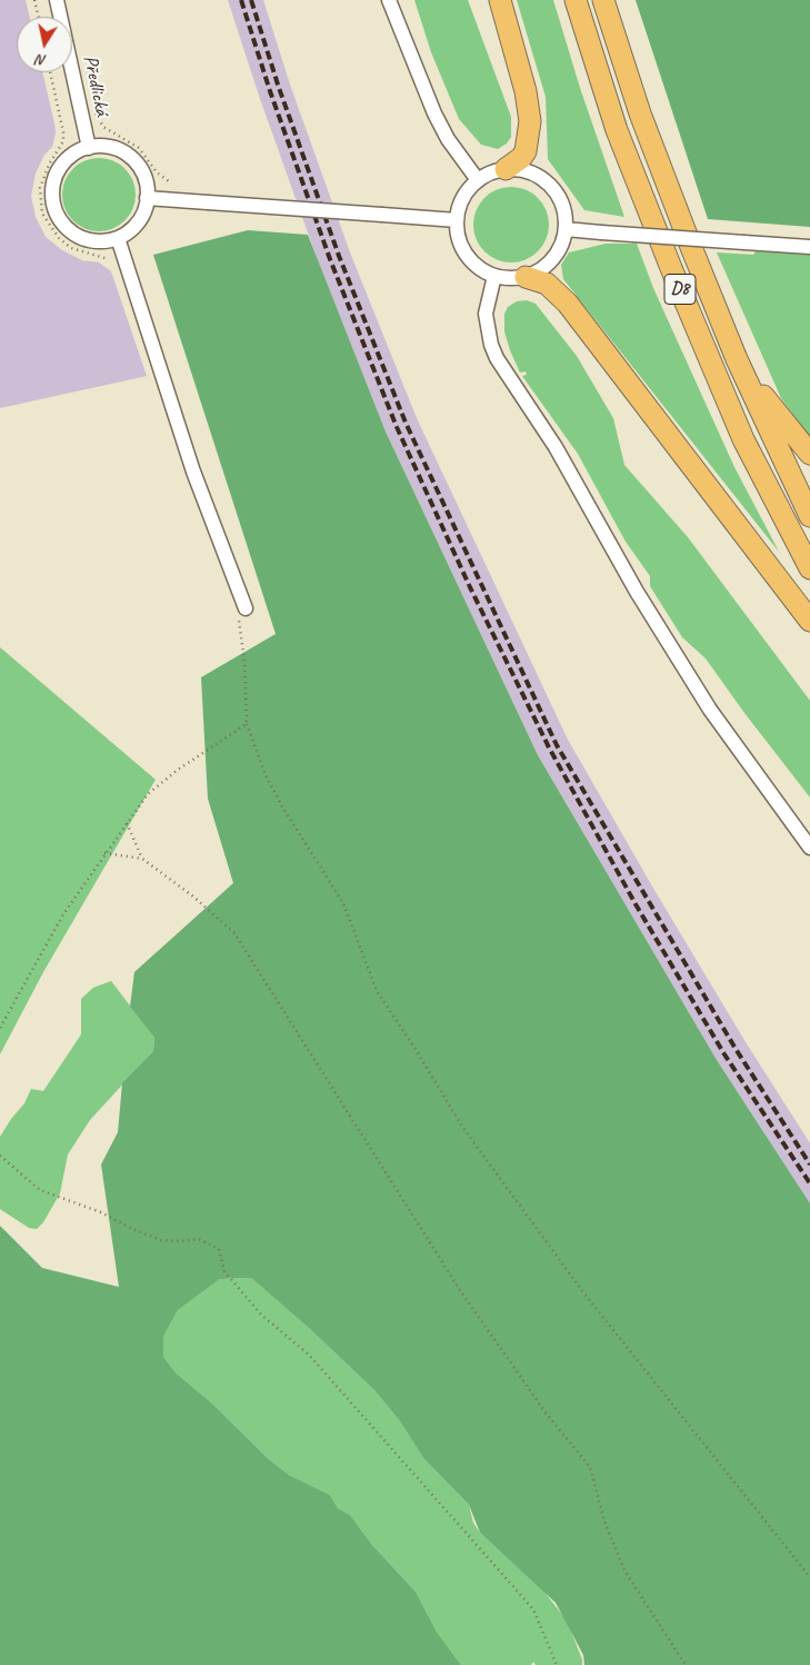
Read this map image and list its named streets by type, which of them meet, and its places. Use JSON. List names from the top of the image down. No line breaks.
{"streets":{"highway":["D8"],"street":["Předlická"]},"north":"bottom"}
